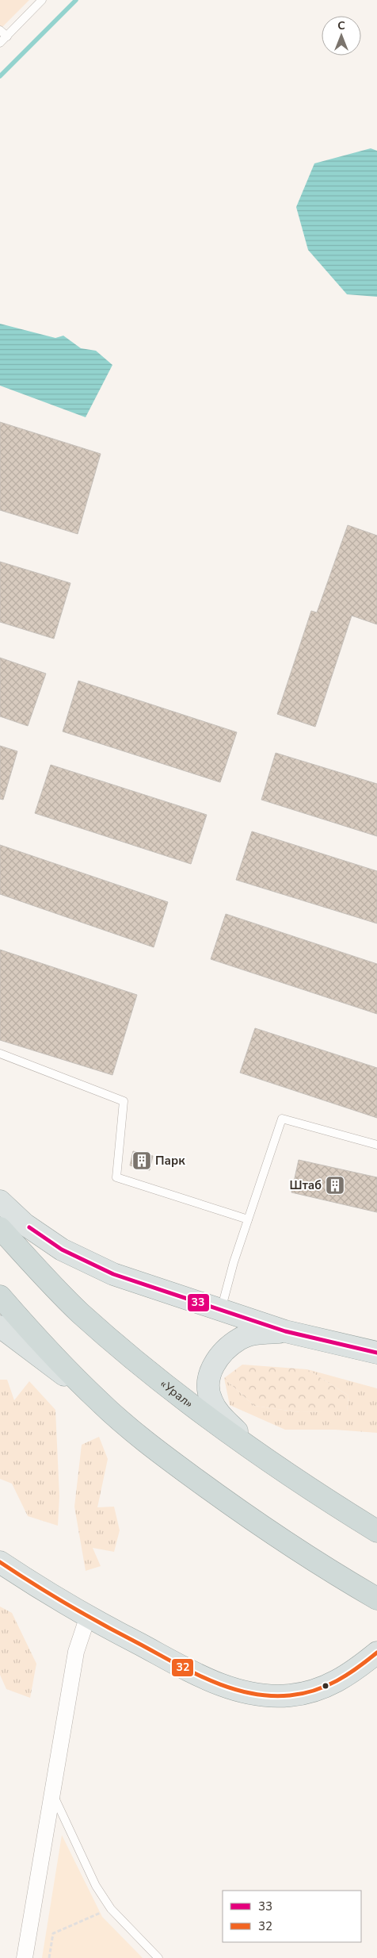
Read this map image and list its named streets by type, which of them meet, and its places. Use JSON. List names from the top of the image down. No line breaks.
{"streets":{"highway":["«Урал»"]},"places":{"building":["Парк","Штаб"]},"lines":["transit line 33","transit line 32"],"legend":["33","32"],"north":"top"}
